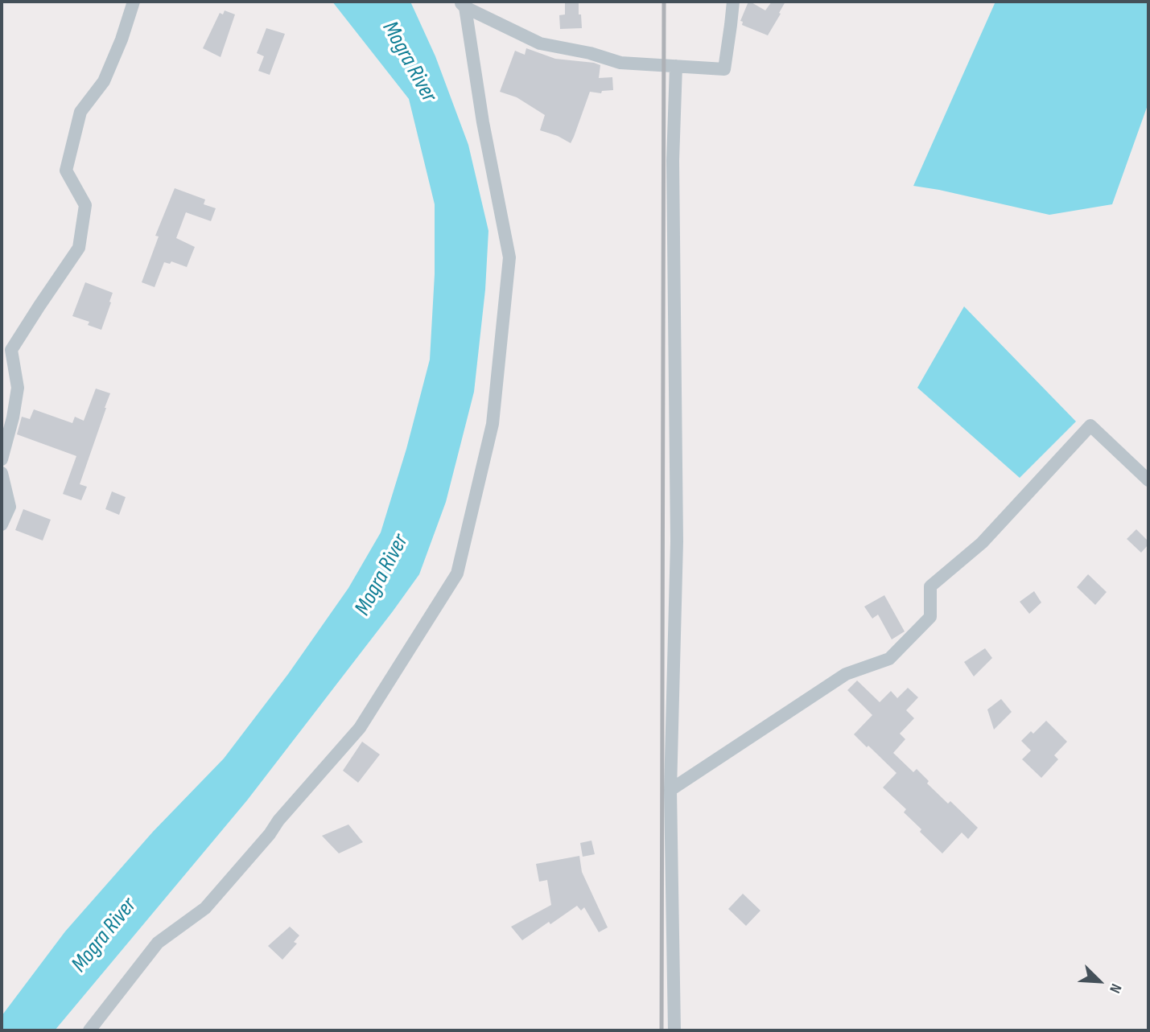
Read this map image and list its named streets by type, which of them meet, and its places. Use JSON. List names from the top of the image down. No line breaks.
{"water":["Mogra River"],"north":"bottom right"}
